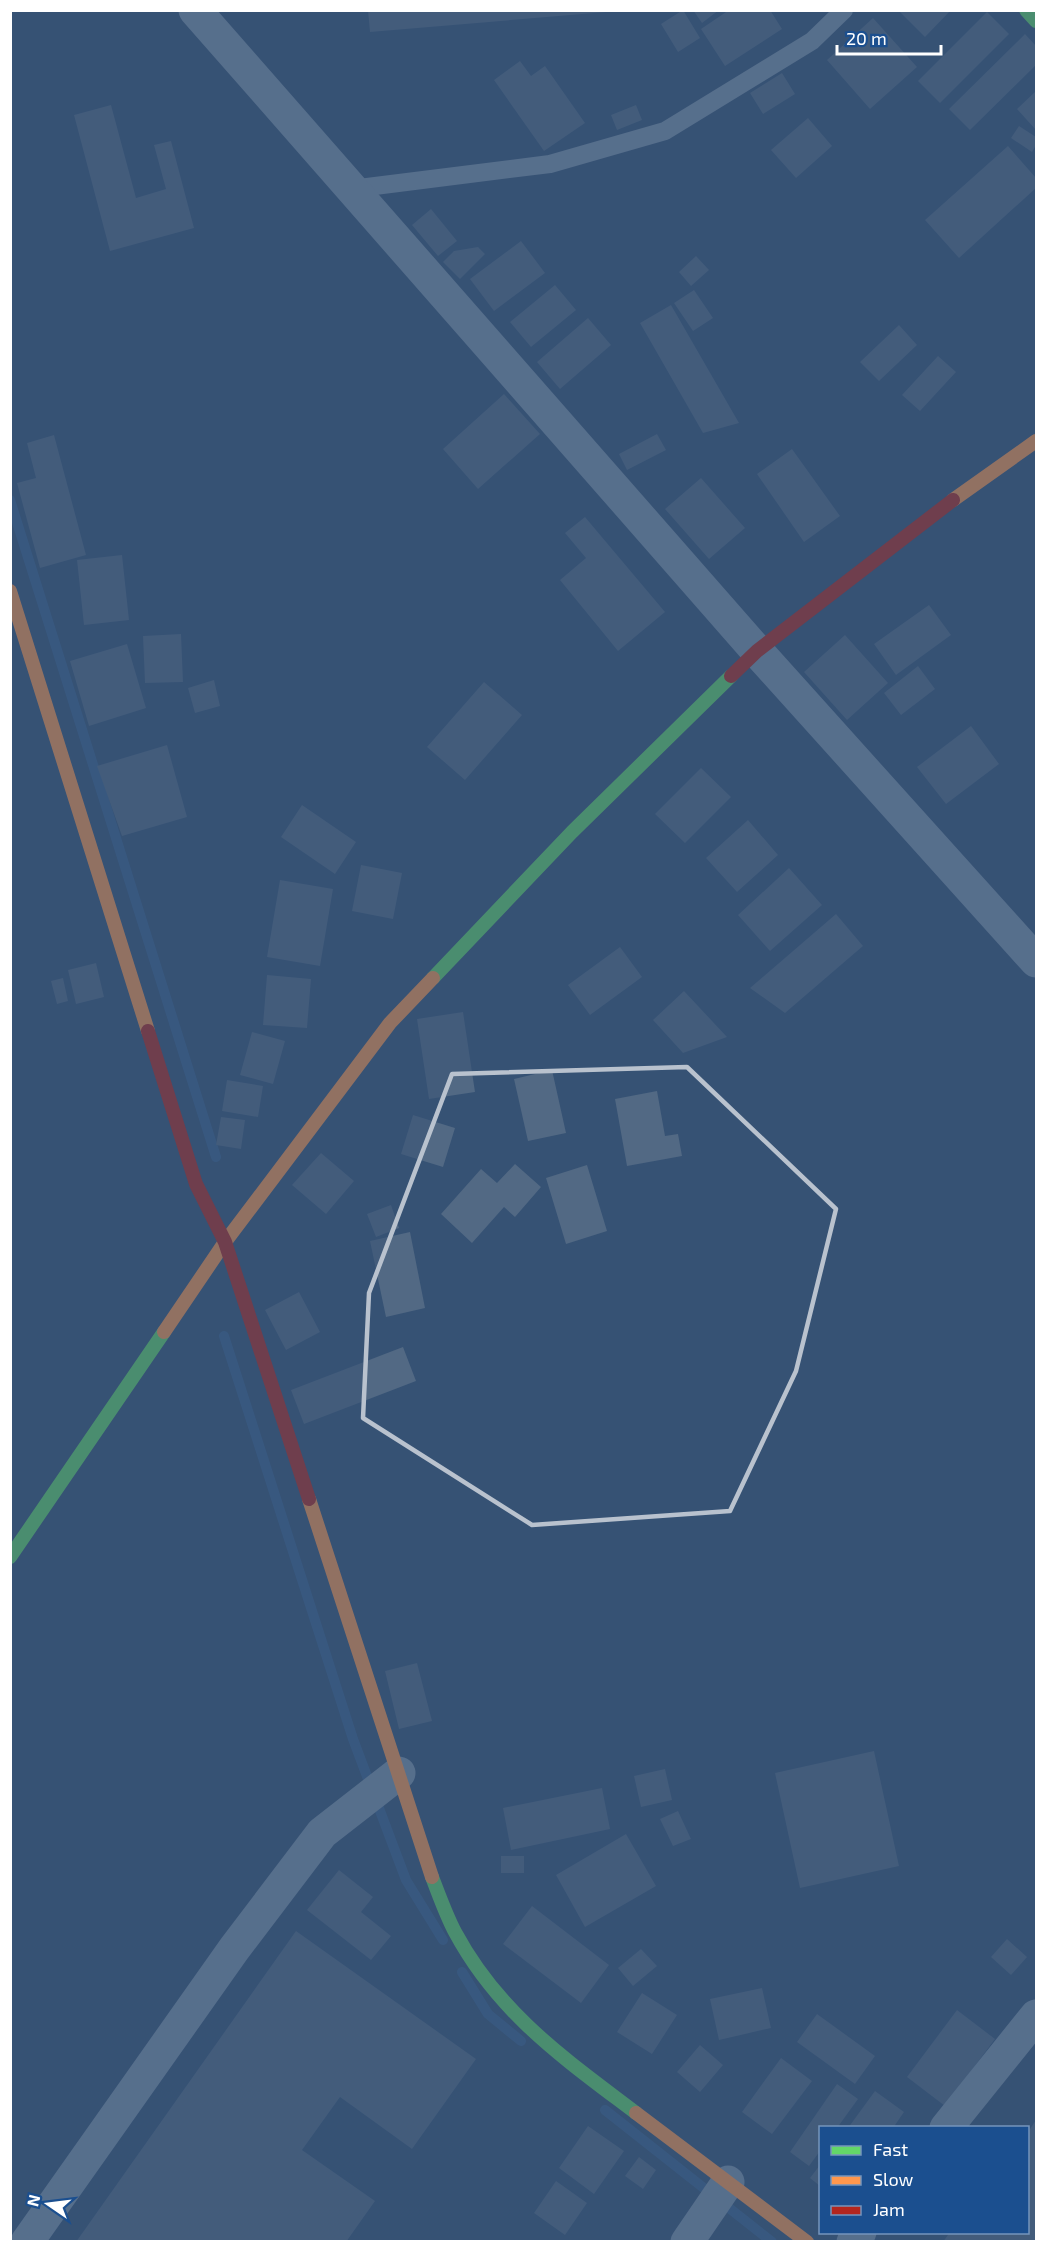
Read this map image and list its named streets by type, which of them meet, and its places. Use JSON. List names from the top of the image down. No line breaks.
{"legend":["Fast","Slow","Jam"],"scale_bar":"20 m","north":"left"}
